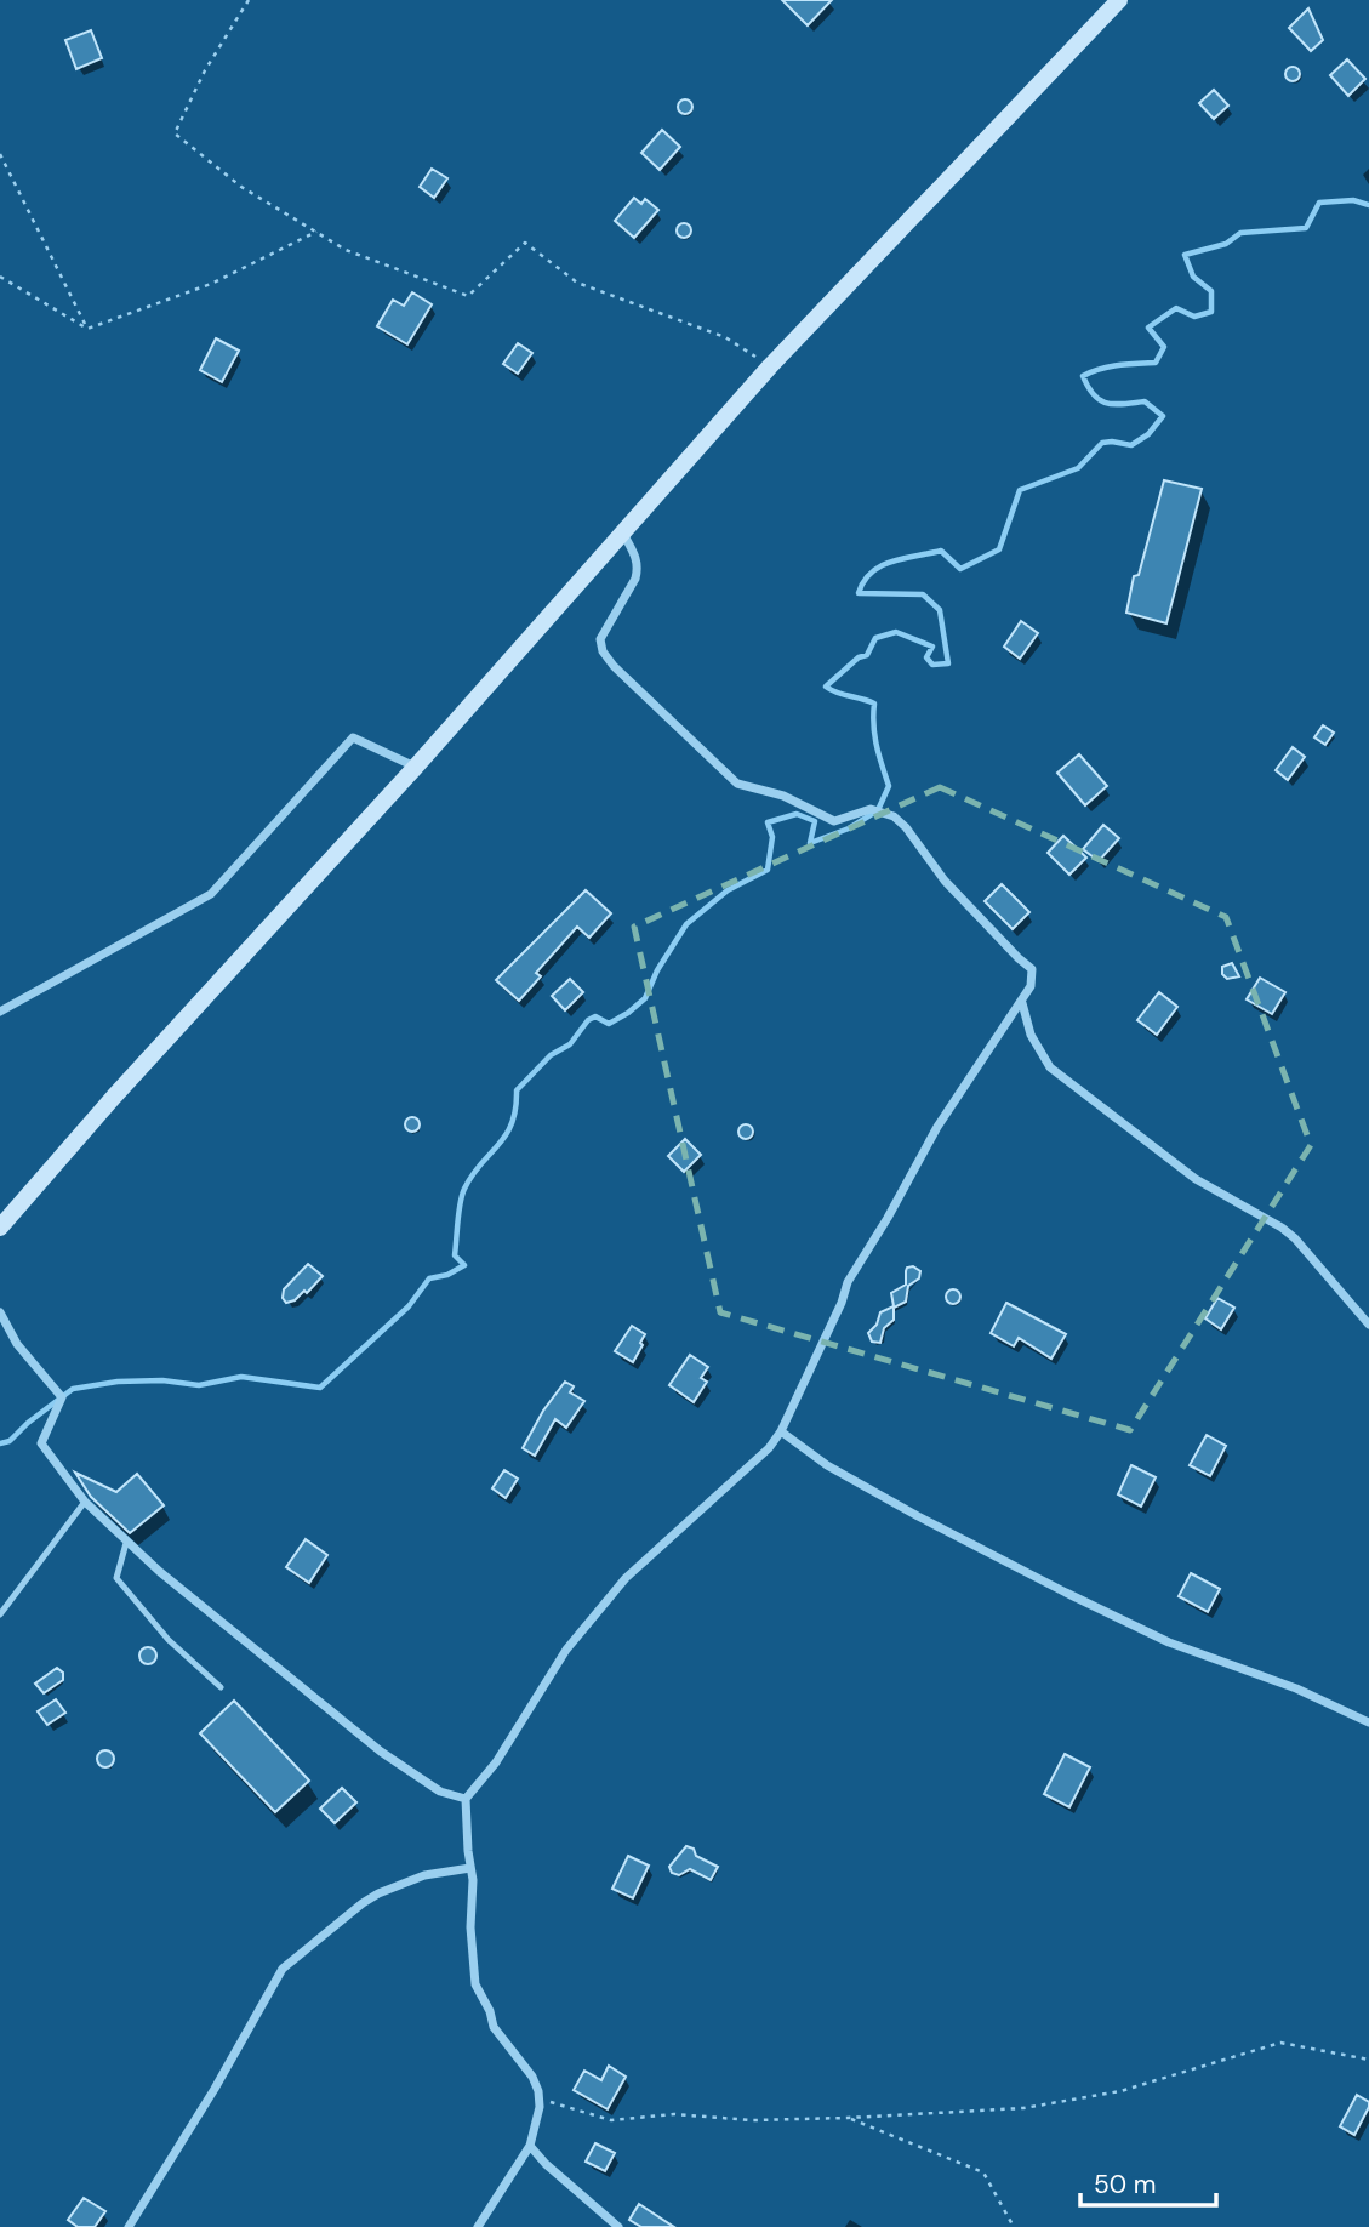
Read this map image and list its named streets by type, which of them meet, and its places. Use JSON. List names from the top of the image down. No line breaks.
{"scale_bar":"50 m"}
